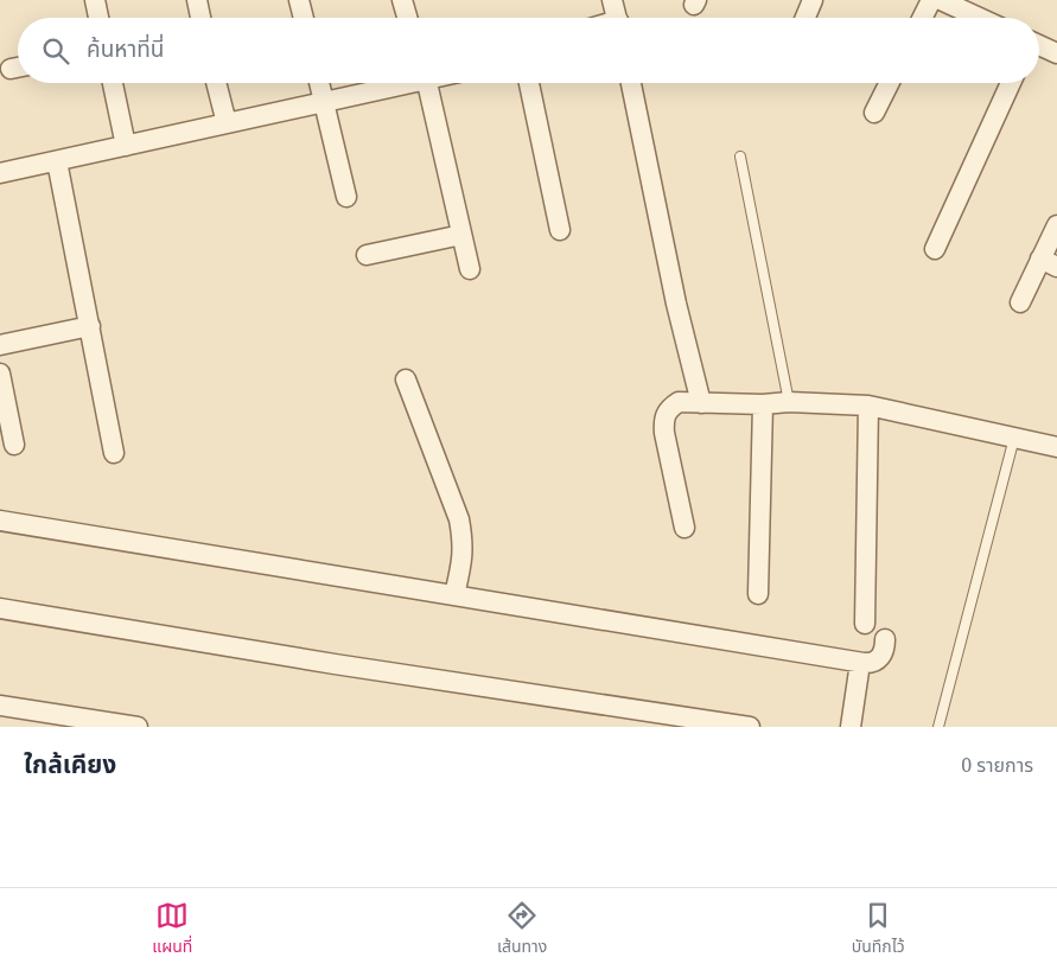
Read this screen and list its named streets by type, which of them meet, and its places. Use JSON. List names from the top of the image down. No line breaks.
{"page":{"search":"ค้นหาที่นี่","heading":["ใกล้เคียง","0 รายการ"],"nav":["แผนที่","เส้นทาง","บันทึกไว้"]}}
